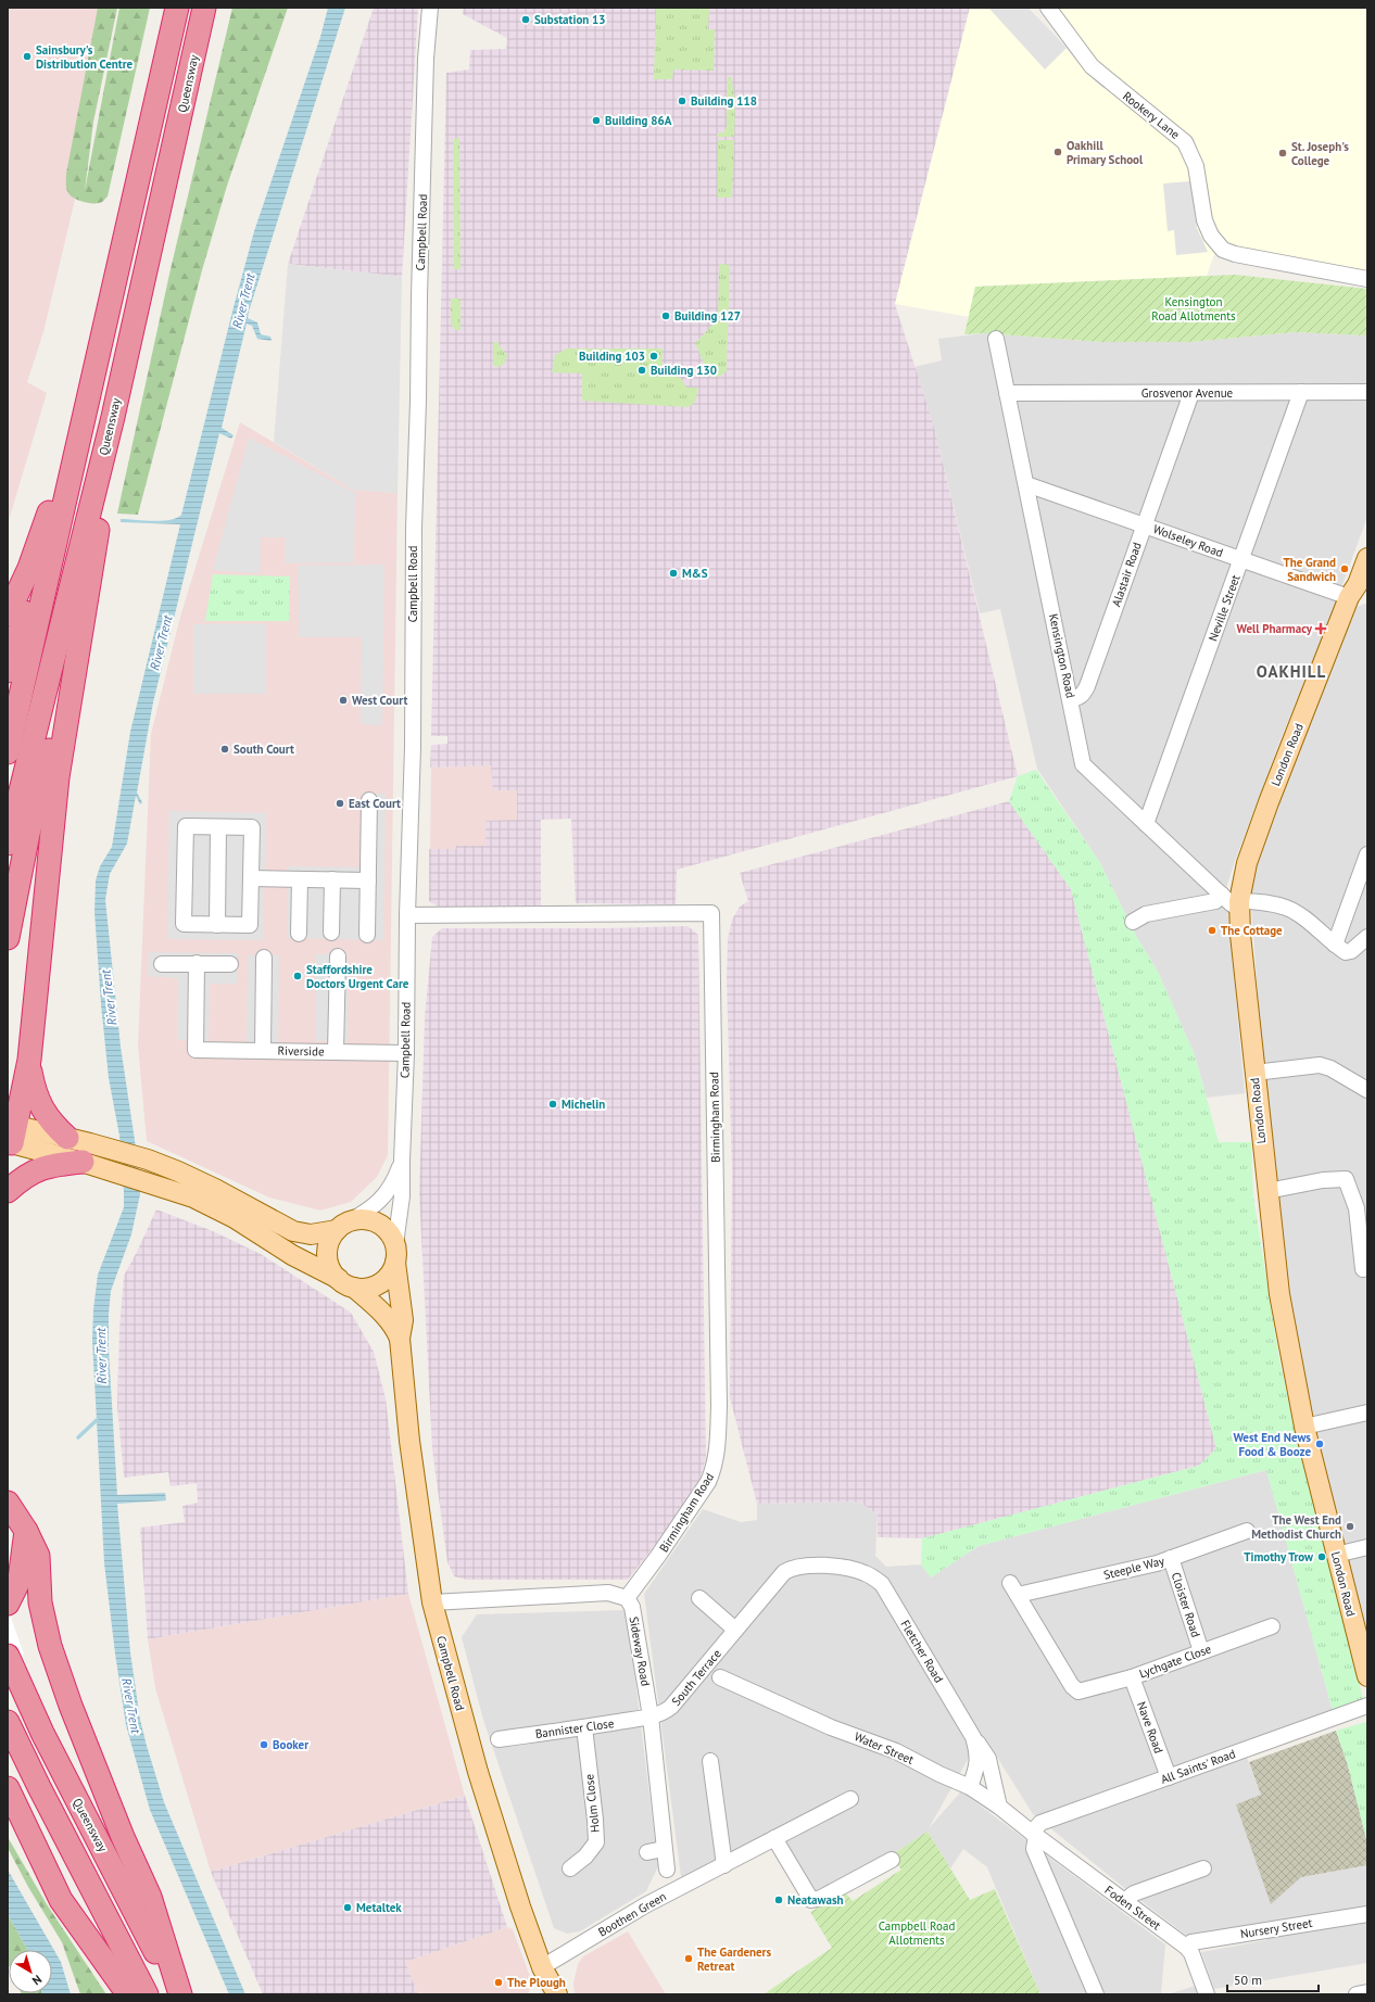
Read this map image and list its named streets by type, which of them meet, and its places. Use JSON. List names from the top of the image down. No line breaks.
{"streets":{"highway":["Queensway"],"main road":["Campbell Road","London Road"],"street":["Rookery Lane","Grosvenor Avenue","Wolseley Road","Alastair Road","Neville Street","Kensington Road","Riverside","Birmingham Road","Steeple Way","Cloister Road","Sideway Road","Fletcher Road","Lychgate Close","South Terrace","Nave Road","Bannister Close","Water Street","All Saints' Road","Holm Close","Foden Street","Boothen Green","Nursery Street"]},"crossings":[["Campbell Road","Riverside"],["Campbell Road","Birmingham Road"],["Campbell Road","Boothen Green"],["Grosvenor Avenue","Alastair Road"],["Grosvenor Avenue","Neville Street"],["Grosvenor Avenue","Kensington Road"],["Wolseley Road","Alastair Road"],["Wolseley Road","Neville Street"],["Wolseley Road","Kensington Road"],["Wolseley Road","London Road"],["Alastair Road","Kensington Road"],["Neville Street","Kensington Road"],["Kensington Road","London Road"],["Birmingham Road","Sideway Road"],["Steeple Way","Cloister Road"],["Steeple Way","Lychgate Close"],["Cloister Road","Lychgate Close"],["Sideway Road","South Terrace"],["Sideway Road","Bannister Close"],["Fletcher Road","South Terrace"],["Fletcher Road","Water Street"],["Lychgate Close","Nave Road"],["South Terrace","Bannister Close"],["Nave Road","All Saints' Road"],["Bannister Close","Holm Close"],["Water Street","All Saints' Road"],["Water Street","Foden Street"],["All Saints' Road","Foden Street"],["Foden Street","Nursery Street"]],"districts":["OAKHILL"],"water":["River Trent"],"parks":["Kensington Road Allotments","Campbell Road Allotments"],"places":{"other":["Substation 13","Sainsbury's Distribution Centre","Building 118","Building 86A","Oakhill Primary School","St. Joseph's College","Building 127","Building 103","Building 130","The Grand Sandwich","M&S","West Court","South Court","East Court","The Cottage","Staffordshire Doctors Urgent Care","Michelin","West End News Food & Booze","The West End Methodist Church","Timothy Trow","Booker","Neatawash","Metaltek","The Gardeners Retreat","The Plough"],"health":["Well Pharmacy"]},"scale_bar":"50 m","north":"bottom right"}
